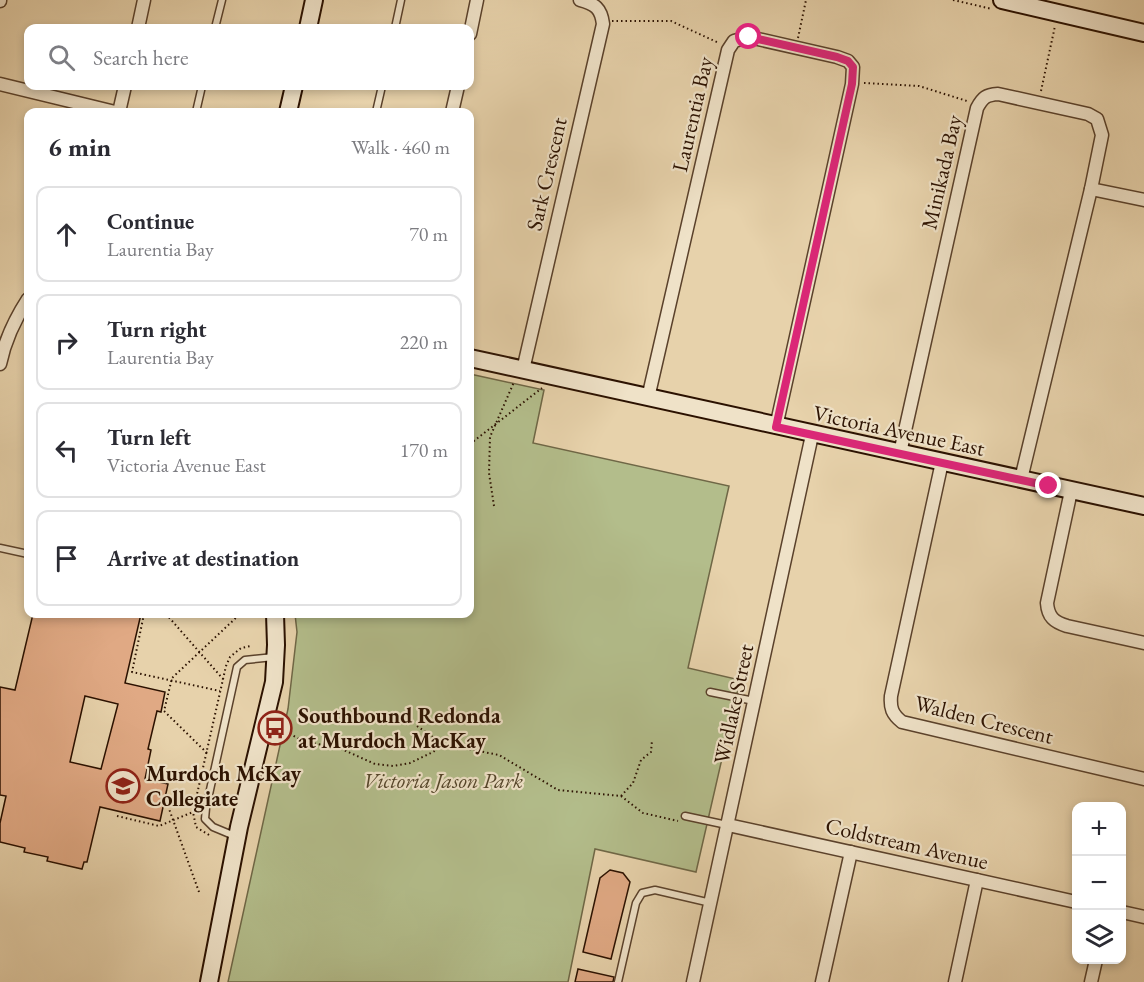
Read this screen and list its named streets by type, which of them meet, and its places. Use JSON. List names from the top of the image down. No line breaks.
{"streets":{"street":["Laurentia Bay","Minikada Bay","Sark Crescent","Victoria Avenue East","Widlake Street","Walden Crescent","Coldstream Avenue"]},"crossings":[["Laurentia Bay","Victoria Avenue East"],["Minikada Bay","Victoria Avenue East"],["Sark Crescent","Victoria Avenue East"],["Victoria Avenue East","Widlake Street"],["Victoria Avenue East","Walden Crescent"],["Widlake Street","Coldstream Avenue"]],"parks":["Victoria Jason Park"],"places":{"bus stop":["Southbound Redonda at Murdoch MacKay"],"school or university":["Murdoch McKay Collegiate"]},"page":{"search":"Search here","heading":["6 min","Walk · 460 m"],"list":[["Continue","Laurentia Bay","70 m"],["Turn right","Laurentia Bay","220 m"],["Turn left","Victoria Avenue East","170 m"],"Arrive at destination"],"map_buttons":["+","−"]}}
